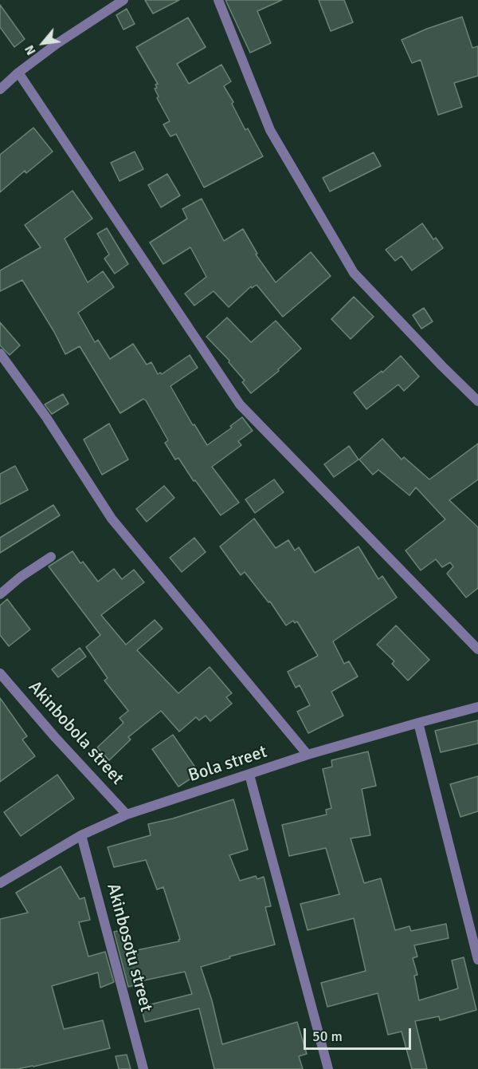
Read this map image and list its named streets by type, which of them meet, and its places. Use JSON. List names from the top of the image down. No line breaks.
{"streets":{"street":["Akinbobola street","Bola street","Akinbosotu street"]},"crossings":[["Akinbobola street","Bola street"],["Bola street","Akinbosotu street"]],"scale_bar":"50 m","north":"bottom left"}
